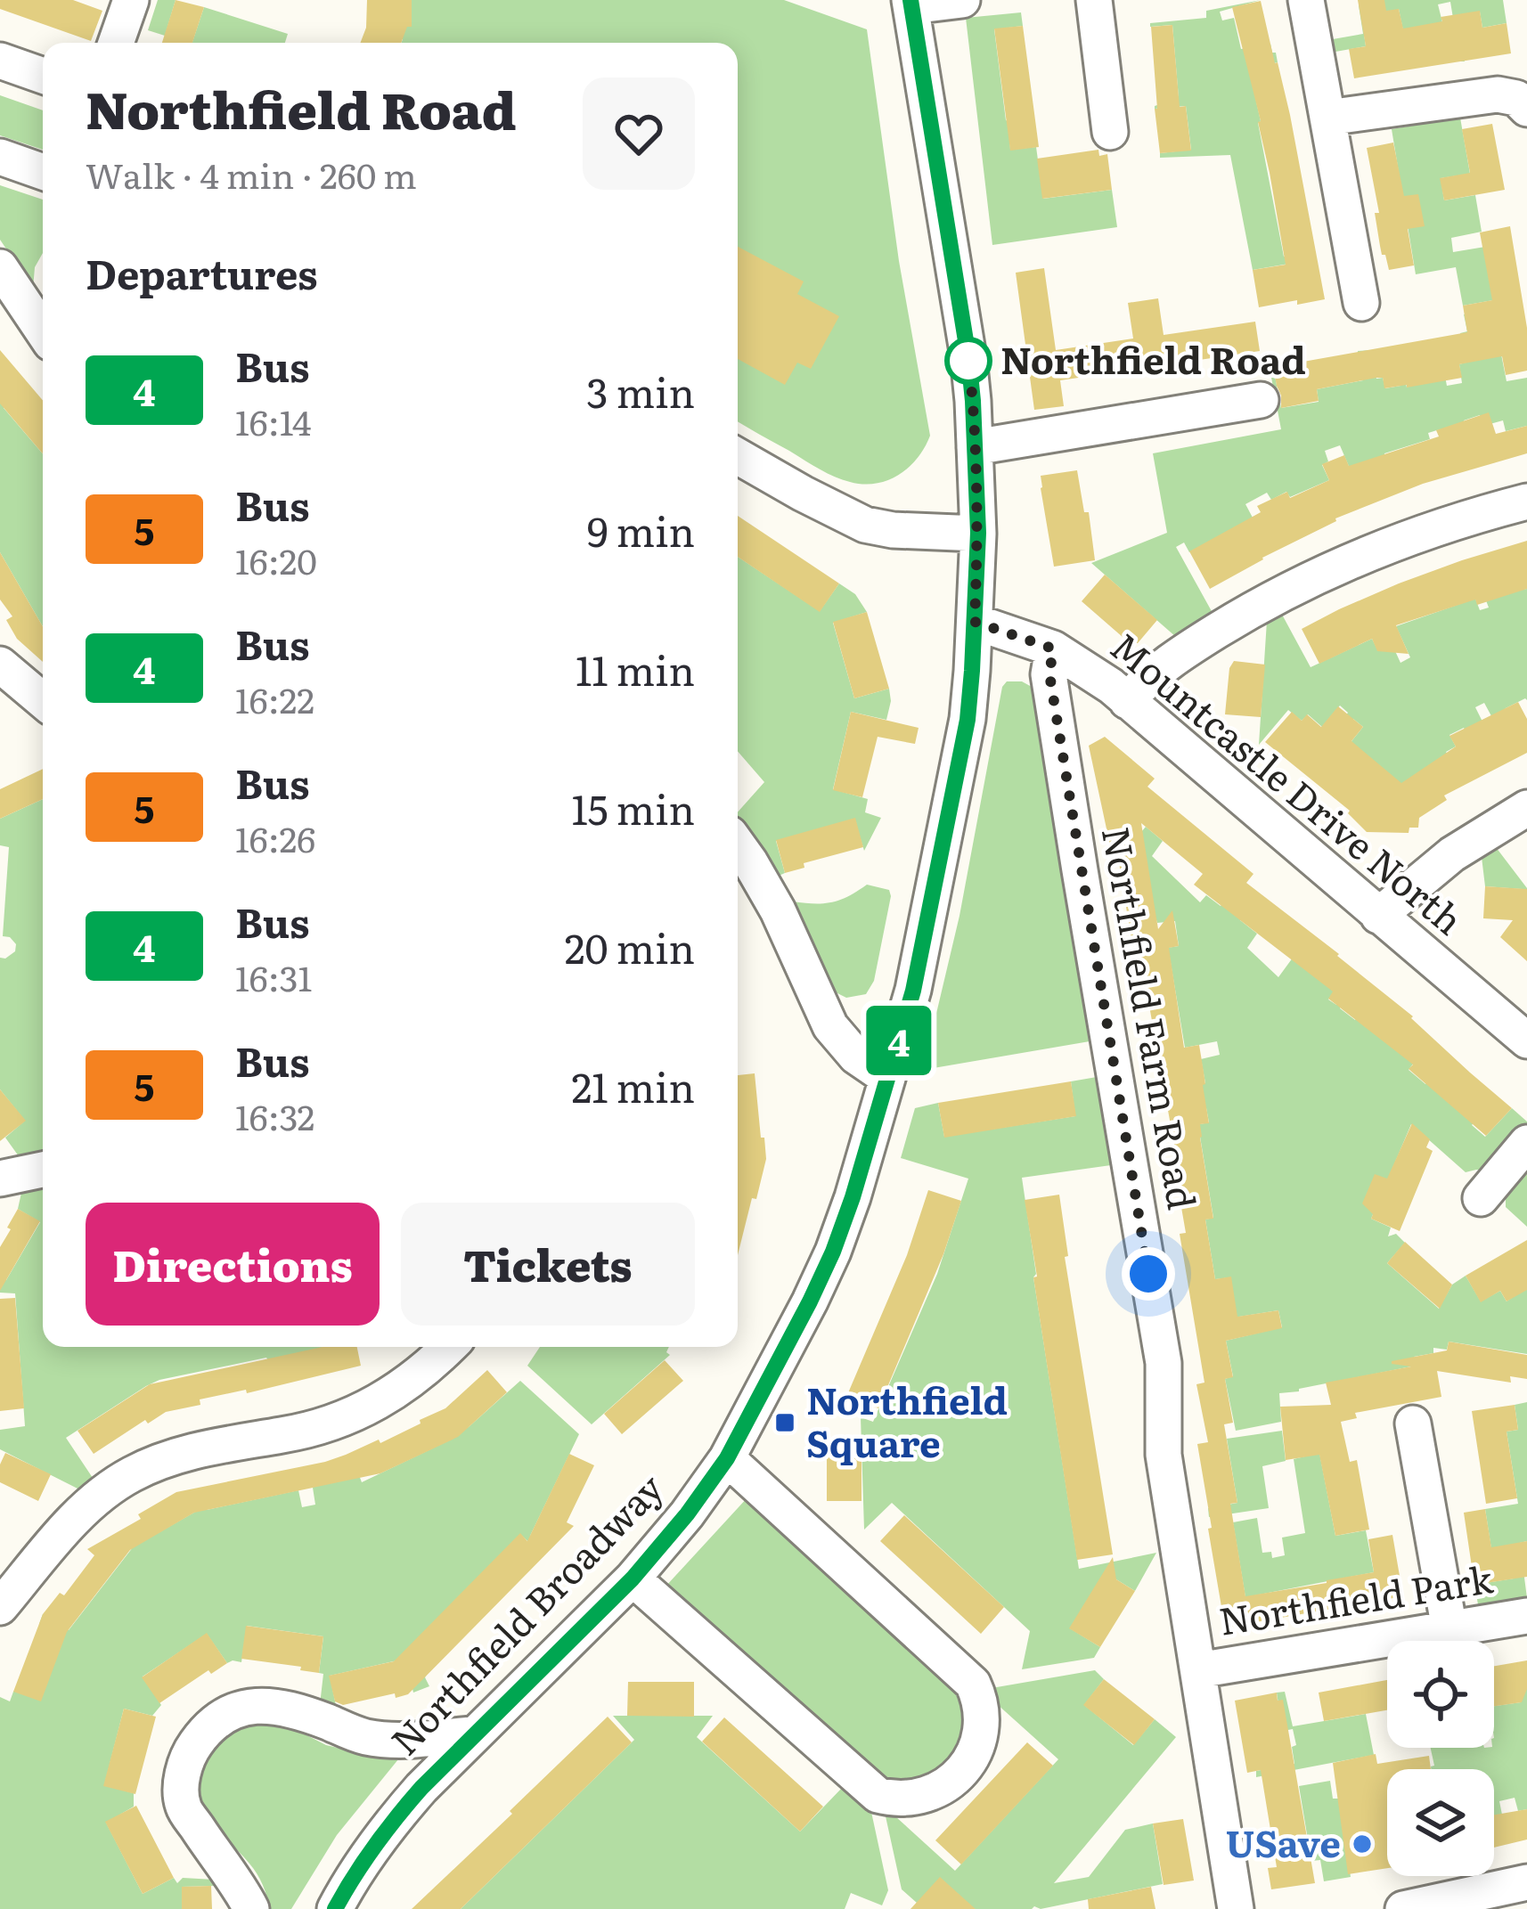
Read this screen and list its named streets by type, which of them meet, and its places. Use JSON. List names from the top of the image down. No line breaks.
{"streets":{"street":["Mountcastle Drive North","Northfield Farm Road","Northfield Park","Northfield Broadway"]},"crossings":[["Mountcastle Drive North","Northfield Farm Road"],["Mountcastle Drive North","Northfield Broadway"],["Northfield Farm Road","Northfield Park"]],"places":{"other":["Northfield Road","USave"],"transit":["Northfield Square"]},"lines":["bus line 4"],"page":{"on_map":"4","heading":[["Northfield Road","Walk · 4 min · 260 m"],"Departures"],"list":[{"mark":"4","name":"Bus","note":"16:14","value":"3 min"},{"mark":"5","name":"Bus","note":"16:20","value":"9 min"},{"mark":"4","name":"Bus","note":"16:22","value":"11 min"},{"mark":"5","name":"Bus","note":"16:26","value":"15 min"},{"mark":"4","name":"Bus","note":"16:31","value":"20 min"},{"mark":"5","name":"Bus","note":"16:32","value":"21 min"}],"buttons":["Directions","Tickets"]}}
